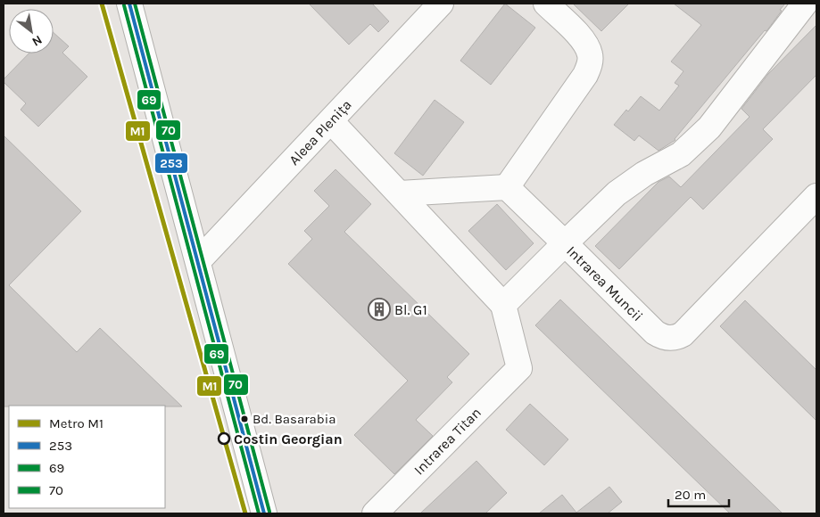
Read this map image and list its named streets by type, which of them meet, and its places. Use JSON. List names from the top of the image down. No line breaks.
{"streets":{"street":["Aleea Plenița","Intrarea Muncii","Intrarea Titan"]},"places":{"building":["Bl. G1"],"other":["Bd. Basarabia","Costin Georgian"]},"lines":["metro line M1","transit line 253","transit line 70","transit line 69"],"legend":["Metro M1","253","69","70"],"scale_bar":"20 m","north":"bottom right"}
